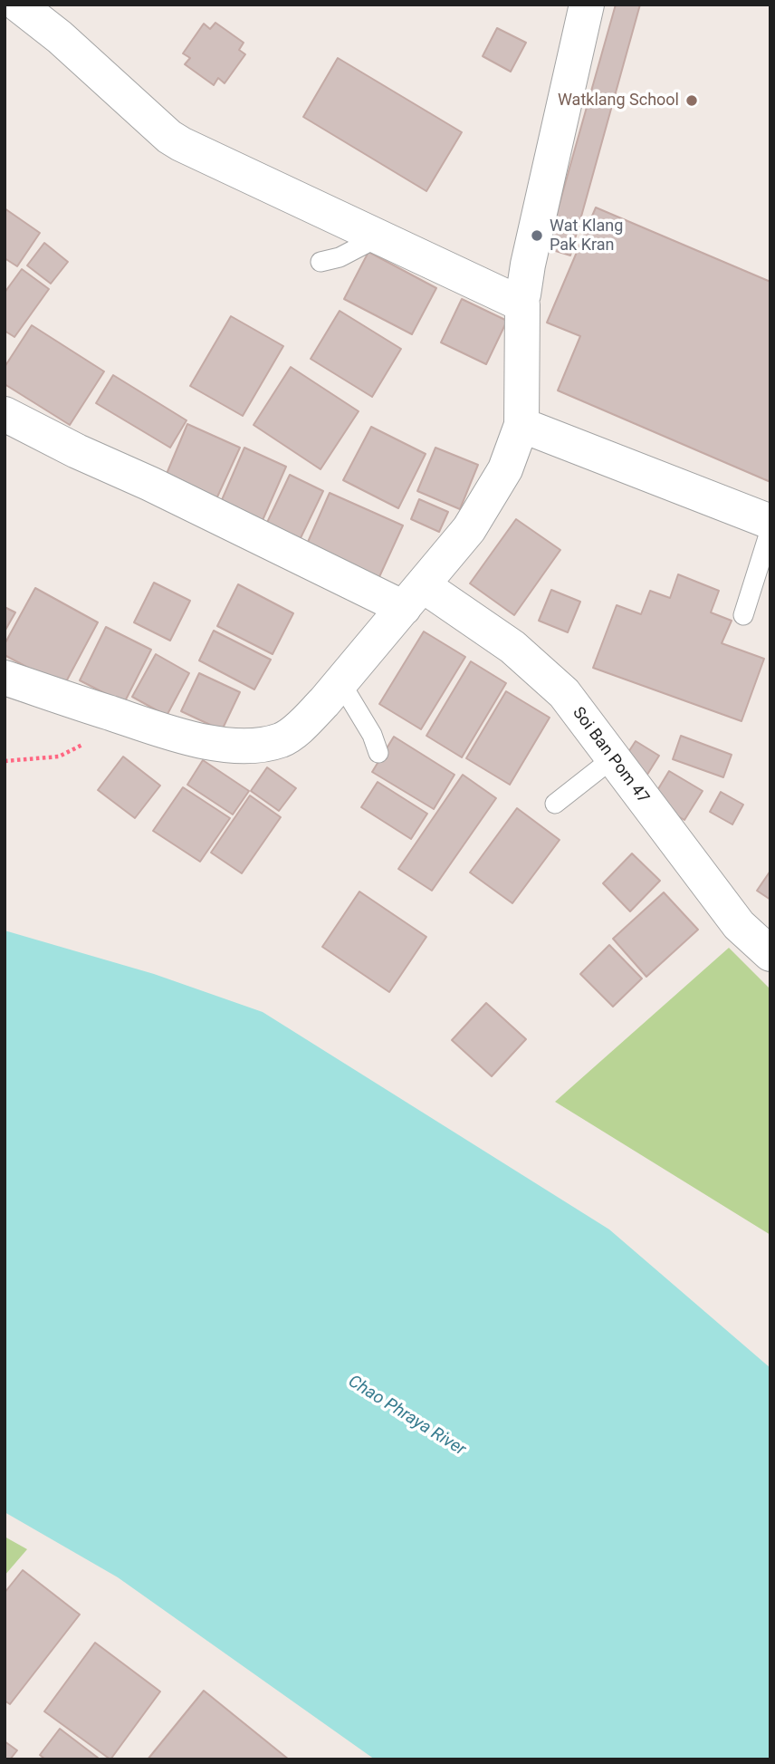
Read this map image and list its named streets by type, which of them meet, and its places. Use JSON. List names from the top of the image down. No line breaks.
{"streets":{"street":["Soi Ban Pom 47"]},"water":["Chao Phraya River"],"places":["Watklang School","Wat Klang Pak Kran"]}
